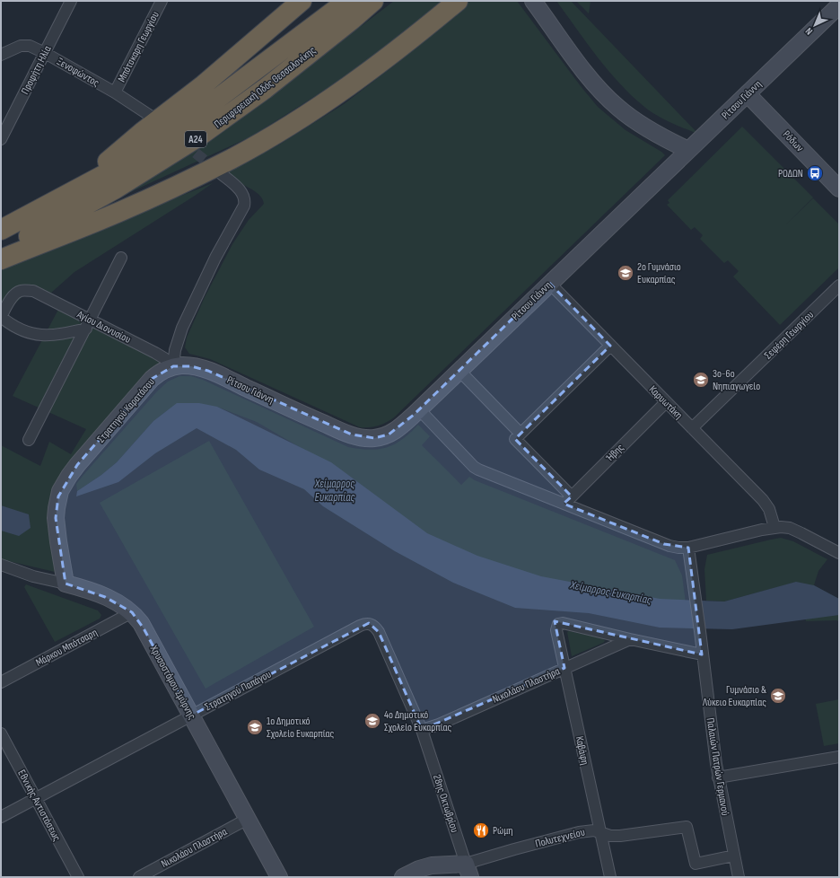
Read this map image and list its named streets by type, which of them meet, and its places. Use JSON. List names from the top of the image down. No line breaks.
{"streets":{"highway":["Περιφερειακή Οδός Θεσσαλονίκης","Α24"],"street":["Μπότσκαρη Γεωργίου","Προφήτη Ηλία","Ξενοφώντος","Ρίτσου Γιάννη","Ρόδων","Αγίου Διονυσίου","Σεφέρη Γεωργίου","Καρυωτάκη","Στρατηγού Καρατάσου","Ήβης","Μάρκου Μπότσαρη","Χρυσοστόμου Σμύρνης","Νικολάου Πλαστήρα","Στρατηγού Παπάγου","Καβάφη","Παλαιών Πατρών Γερμανού","28ης Οκτωβρίου","Εθνικής Αντιστάσεως","Πολυτεχνείου"]},"crossings":[["Μπότσκαρη Γεωργίου","Ξενοφώντος"],["Προφήτη Ηλία","Ξενοφώντος"],["Ρίτσου Γιάννη","Ρόδων"],["Ρίτσου Γιάννη","Αγίου Διονυσίου"],["Ρίτσου Γιάννη","Καρυωτάκη"],["Ρίτσου Γιάννη","Στρατηγού Καρατάσου"],["Αγίου Διονυσίου","Στρατηγού Καρατάσου"],["Σεφέρη Γεωργίου","Καρυωτάκη"],["Καρυωτάκη","Ήβης"],["Στρατηγού Καρατάσου","Χρυσοστόμου Σμύρνης"],["Μάρκου Μπότσαρη","Χρυσοστόμου Σμύρνης"],["Χρυσοστόμου Σμύρνης","Νικολάου Πλαστήρα"],["Χρυσοστόμου Σμύρνης","Στρατηγού Παπάγου"],["Νικολάου Πλαστήρα","Στρατηγού Παπάγου"],["Νικολάου Πλαστήρα","Καβάφη"],["Νικολάου Πλαστήρα","28ης Οκτωβρίου"],["Στρατηγού Παπάγου","28ης Οκτωβρίου"],["Στρατηγού Παπάγου","Εθνικής Αντιστάσεως"],["Καβάφη","Πολυτεχνείου"],["Παλαιών Πατρών Γερμανού","Πολυτεχνείου"],["28ης Οκτωβρίου","Πολυτεχνείου"]],"water":["Χείμαρρος Ευκαρπίας"],"places":{"bus stop":["ΡΟΔΩΝ"],"school or university":["2ο Γυμνάσιο Ευκαρπίας","3ο-6ο Νηπιαγωγείο","Γυμνάσιο & Λύκειο Ευκαρπίας","4ο Δημοτικό Σχολείο Ευκαρπίας","1ο Δημοτικό Σχολείο Ευκαρπίας"],"restaurant":["Ρώμη"]},"north":"bottom left"}
